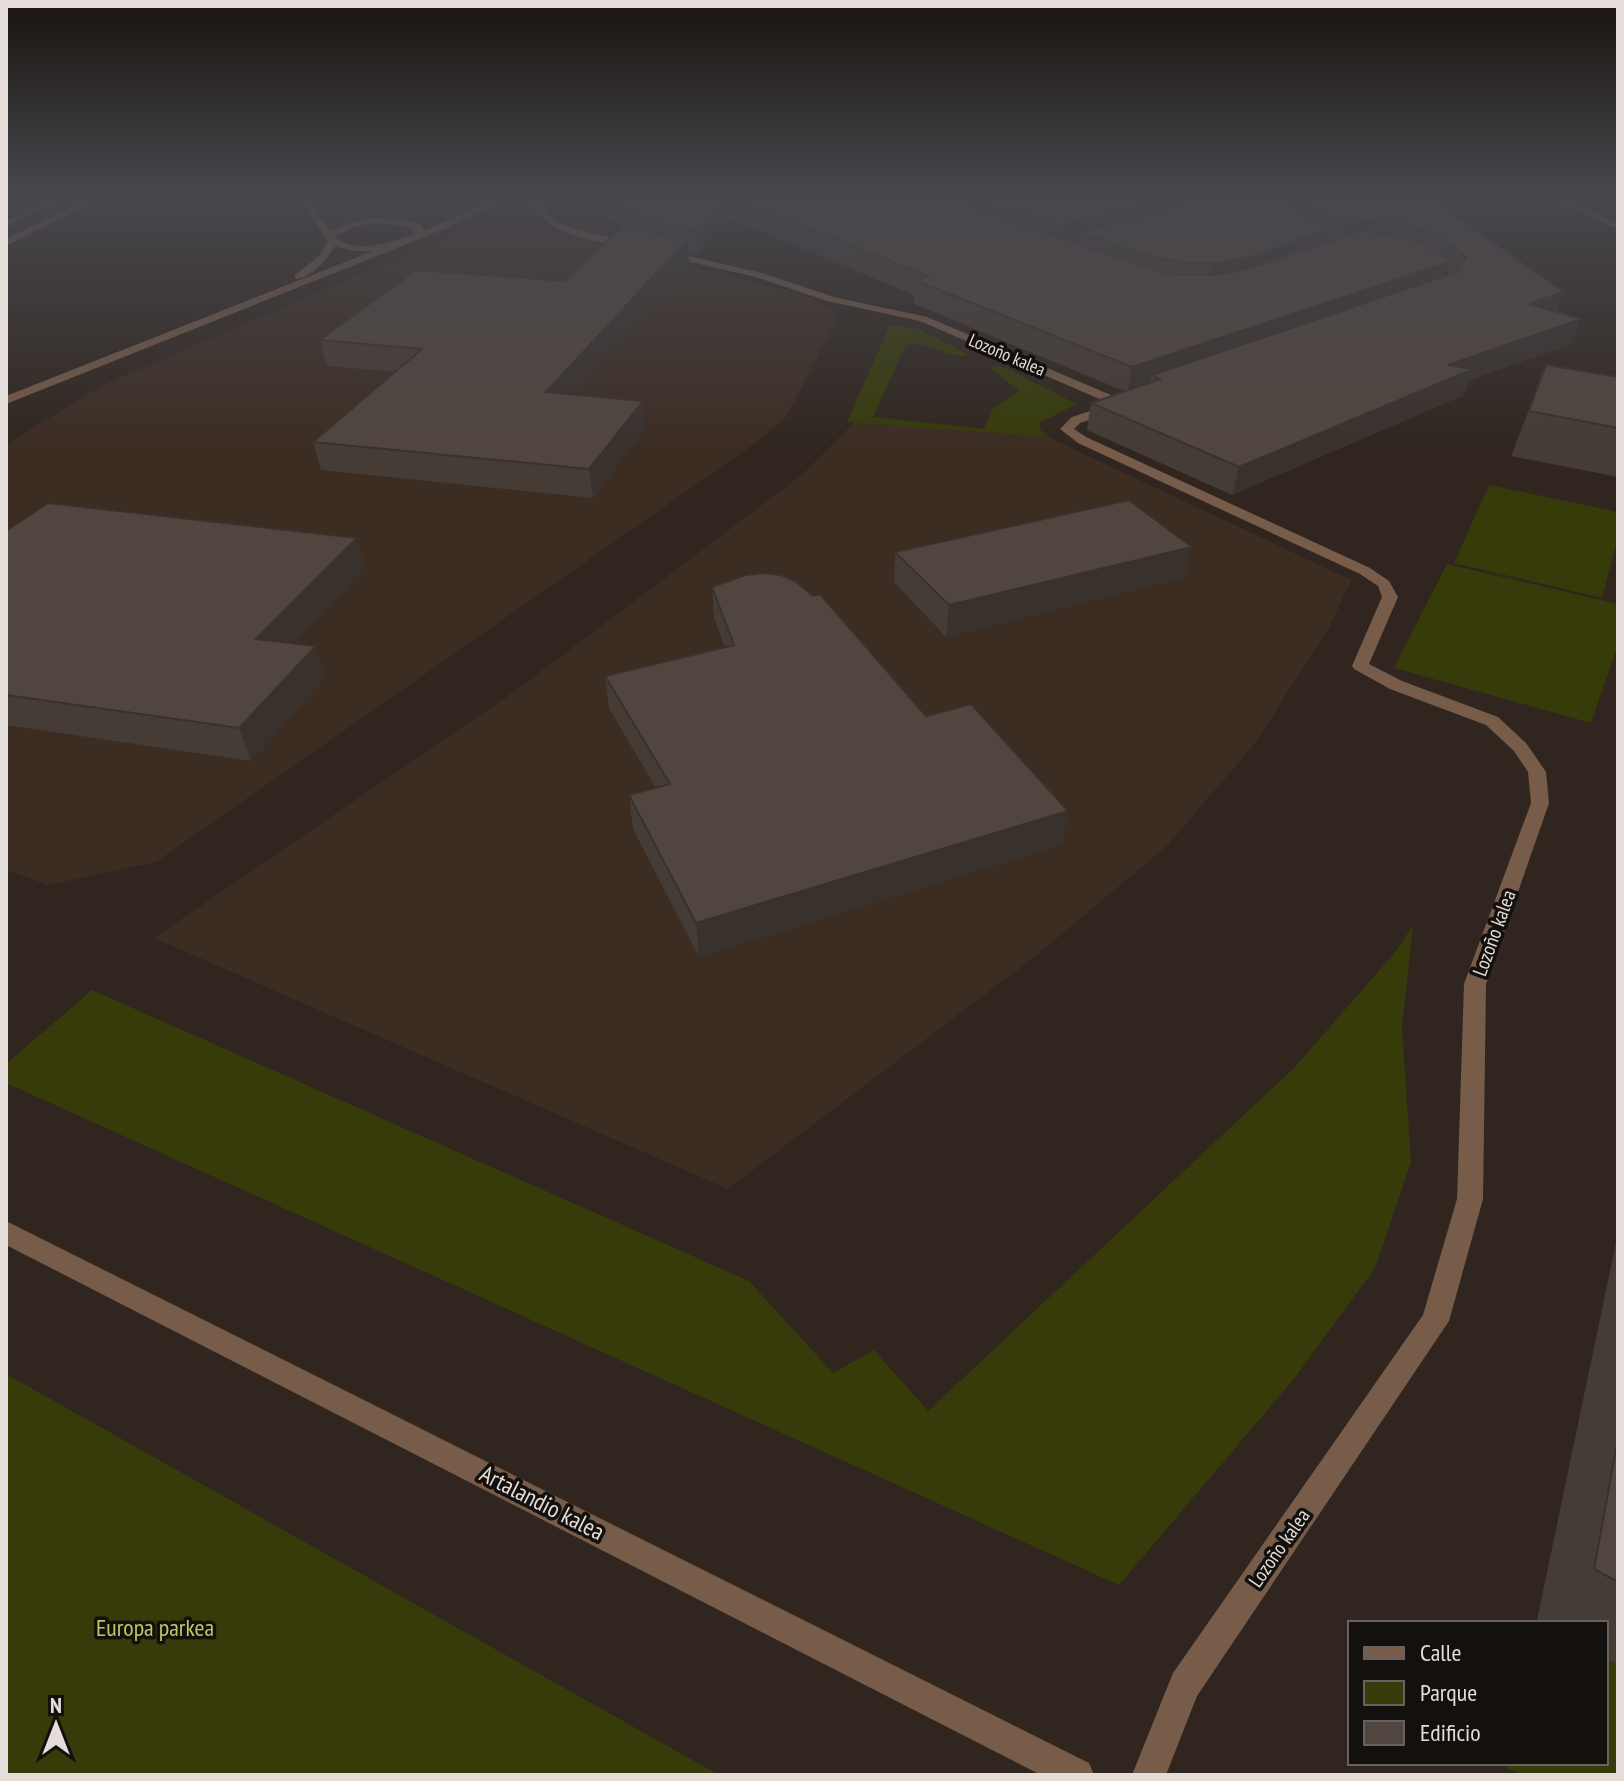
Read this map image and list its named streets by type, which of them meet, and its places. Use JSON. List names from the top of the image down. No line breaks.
{"streets":{"street":["Lozoño kalea","Artalandio kalea"]},"parks":["Europa parkea"],"legend":["Calle","Parque","Edificio"],"north":"top"}
